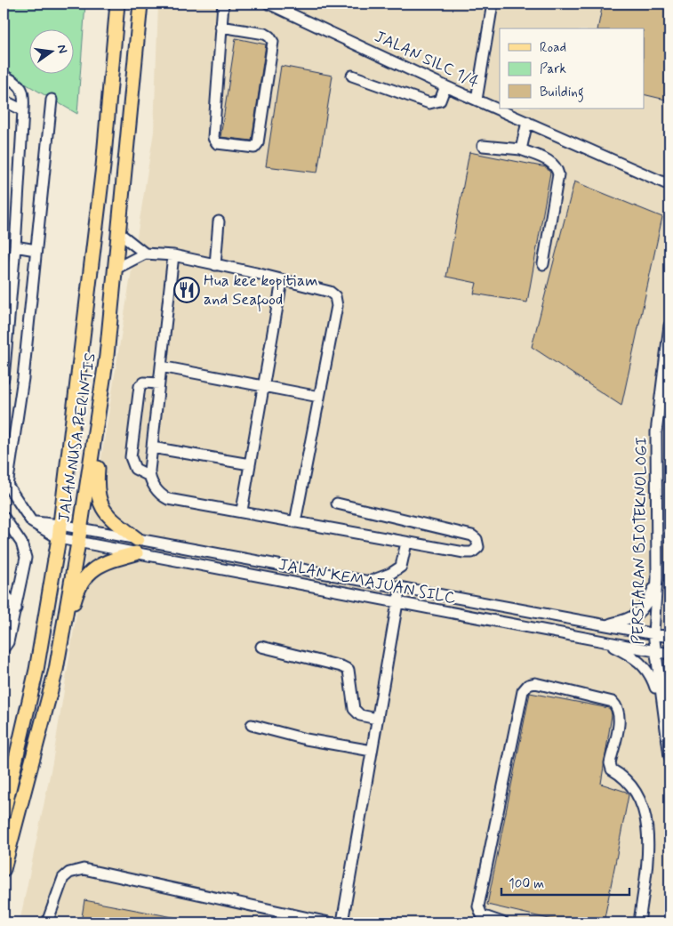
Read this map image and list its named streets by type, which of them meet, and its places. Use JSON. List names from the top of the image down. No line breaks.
{"streets":{"main road":["JALAN NUSA PERINTIS"],"street":["JALAN SILC 1/4","PERSIARAN BIOTEKNOLOGI","JALAN KEMAJUAN SILC"]},"crossings":[["JALAN NUSA PERINTIS","JALAN KEMAJUAN SILC"],["PERSIARAN BIOTEKNOLOGI","JALAN KEMAJUAN SILC"]],"places":{"restaurant":["Hua kee kopitiam and Seafood"]},"legend":["Road","Park","Building"],"scale_bar":"100 m","north":"right"}
